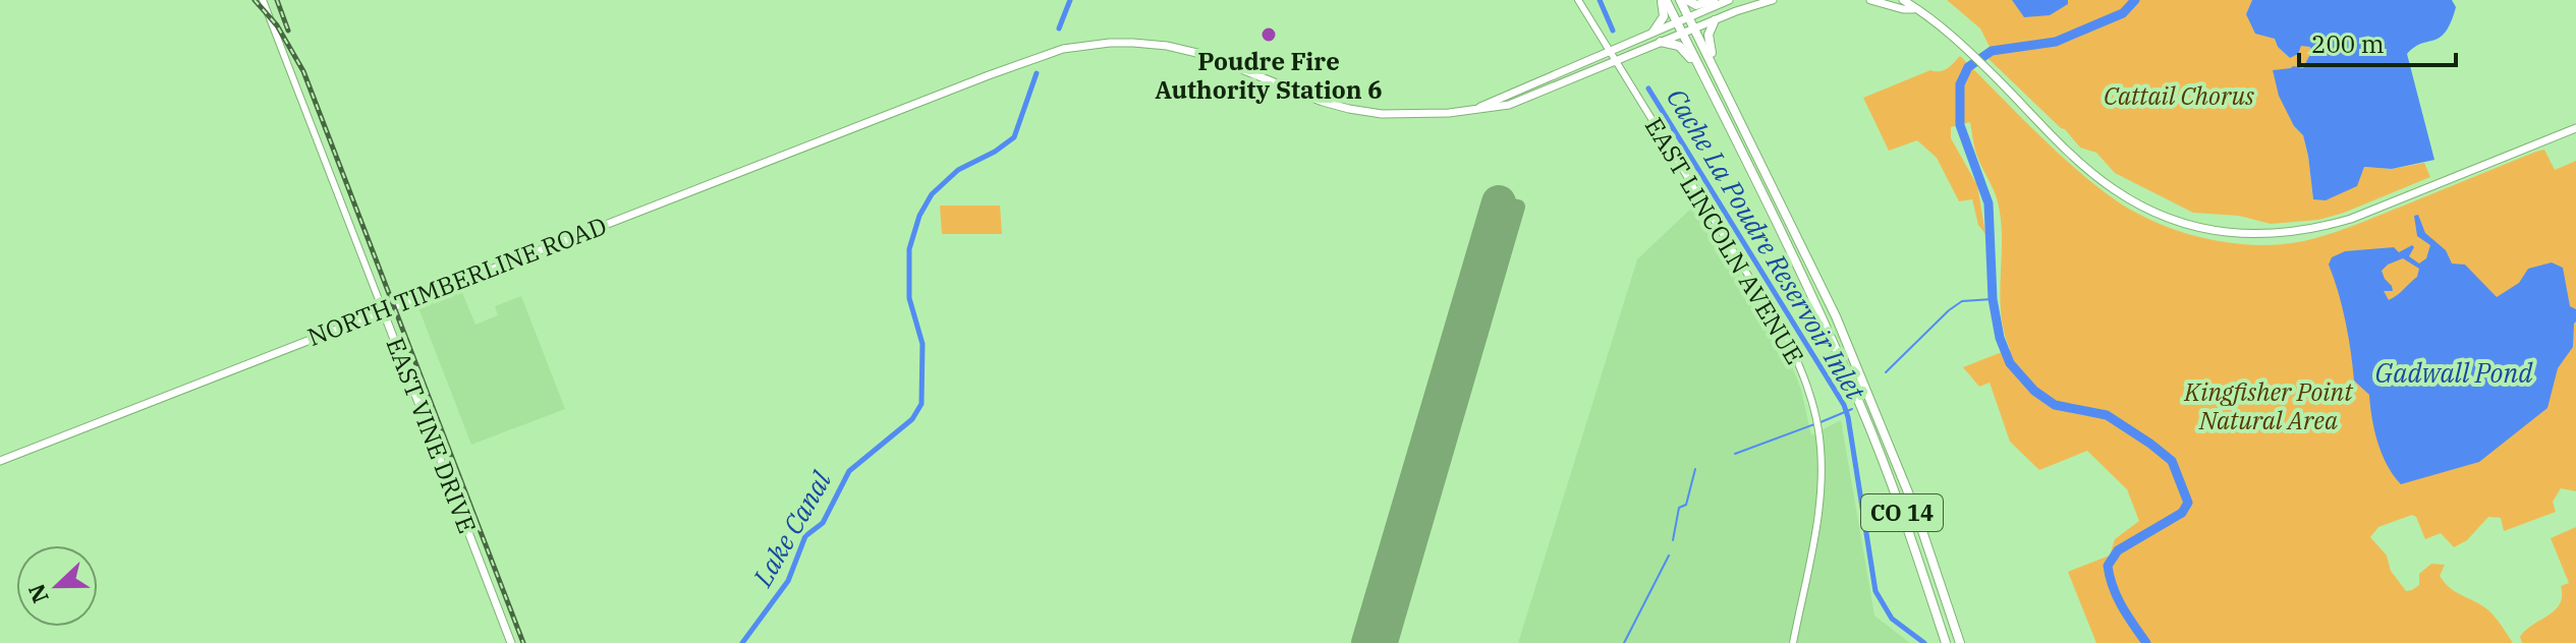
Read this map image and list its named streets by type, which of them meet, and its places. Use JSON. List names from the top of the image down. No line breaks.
{"streets":{"highway":["CO 14"],"main road":["NORTH TIMBERLINE ROAD","EAST VINE DRIVE"],"street":["EAST LINCOLN AVENUE"]},"crossings":[["NORTH TIMBERLINE ROAD","EAST VINE DRIVE"]],"water":["Cache La Poudre Reservoir Inlet","Gadwall Pond","Lake Canal"],"parks":["Cattail Chorus","Kingfisher Point Natural Area"],"places":["Poudre Fire Authority Station 6"],"scale_bar":"200 m","north":"left"}
